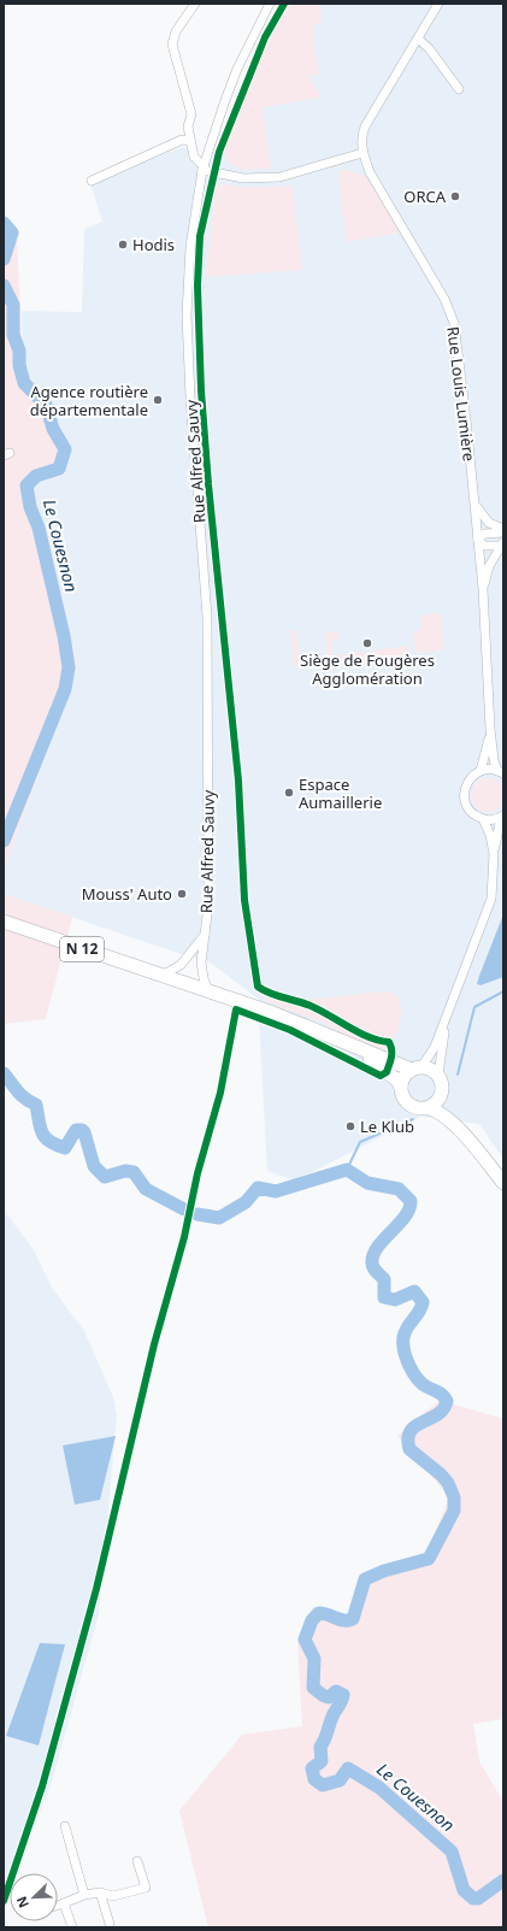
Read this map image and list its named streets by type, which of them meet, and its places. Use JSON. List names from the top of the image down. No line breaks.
{"streets":{"main road":["N 12"],"street":["Rue Louis Lumière","Rue Alfred Sauvy"]},"crossings":[["Rue Alfred Sauvy","N 12"]],"water":["Le Couesnon"],"places":["ORCA","Hodis","Agence routière départementale","Siège de Fougères Agglomération","Espace Aumaillerie","Mouss' Auto","Le Klub"],"north":"bottom left"}
